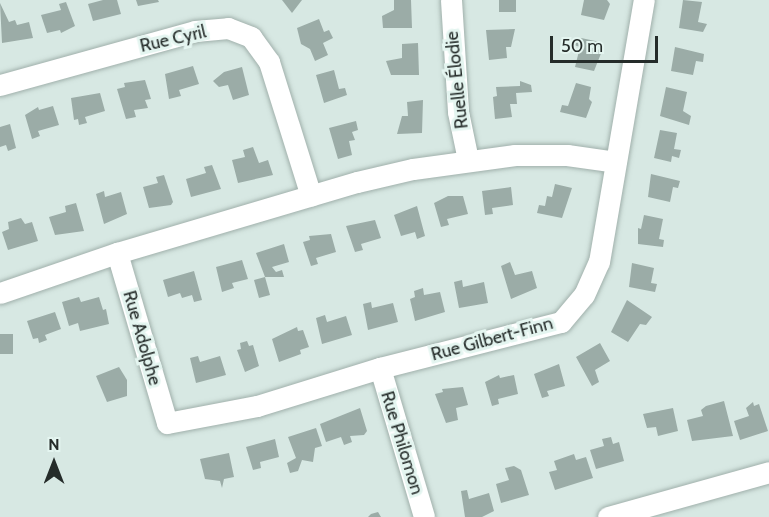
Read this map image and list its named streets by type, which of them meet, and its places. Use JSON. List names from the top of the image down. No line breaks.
{"streets":{"street":["Rue Cyril","Ruelle Élodie","Rue Adolphe","Rue Gilbert-Finn","Rue Philomon"]},"crossings":[["Rue Adolphe","Rue Gilbert-Finn"],["Rue Gilbert-Finn","Rue Philomon"]],"scale_bar":"50 m","north":"top"}
